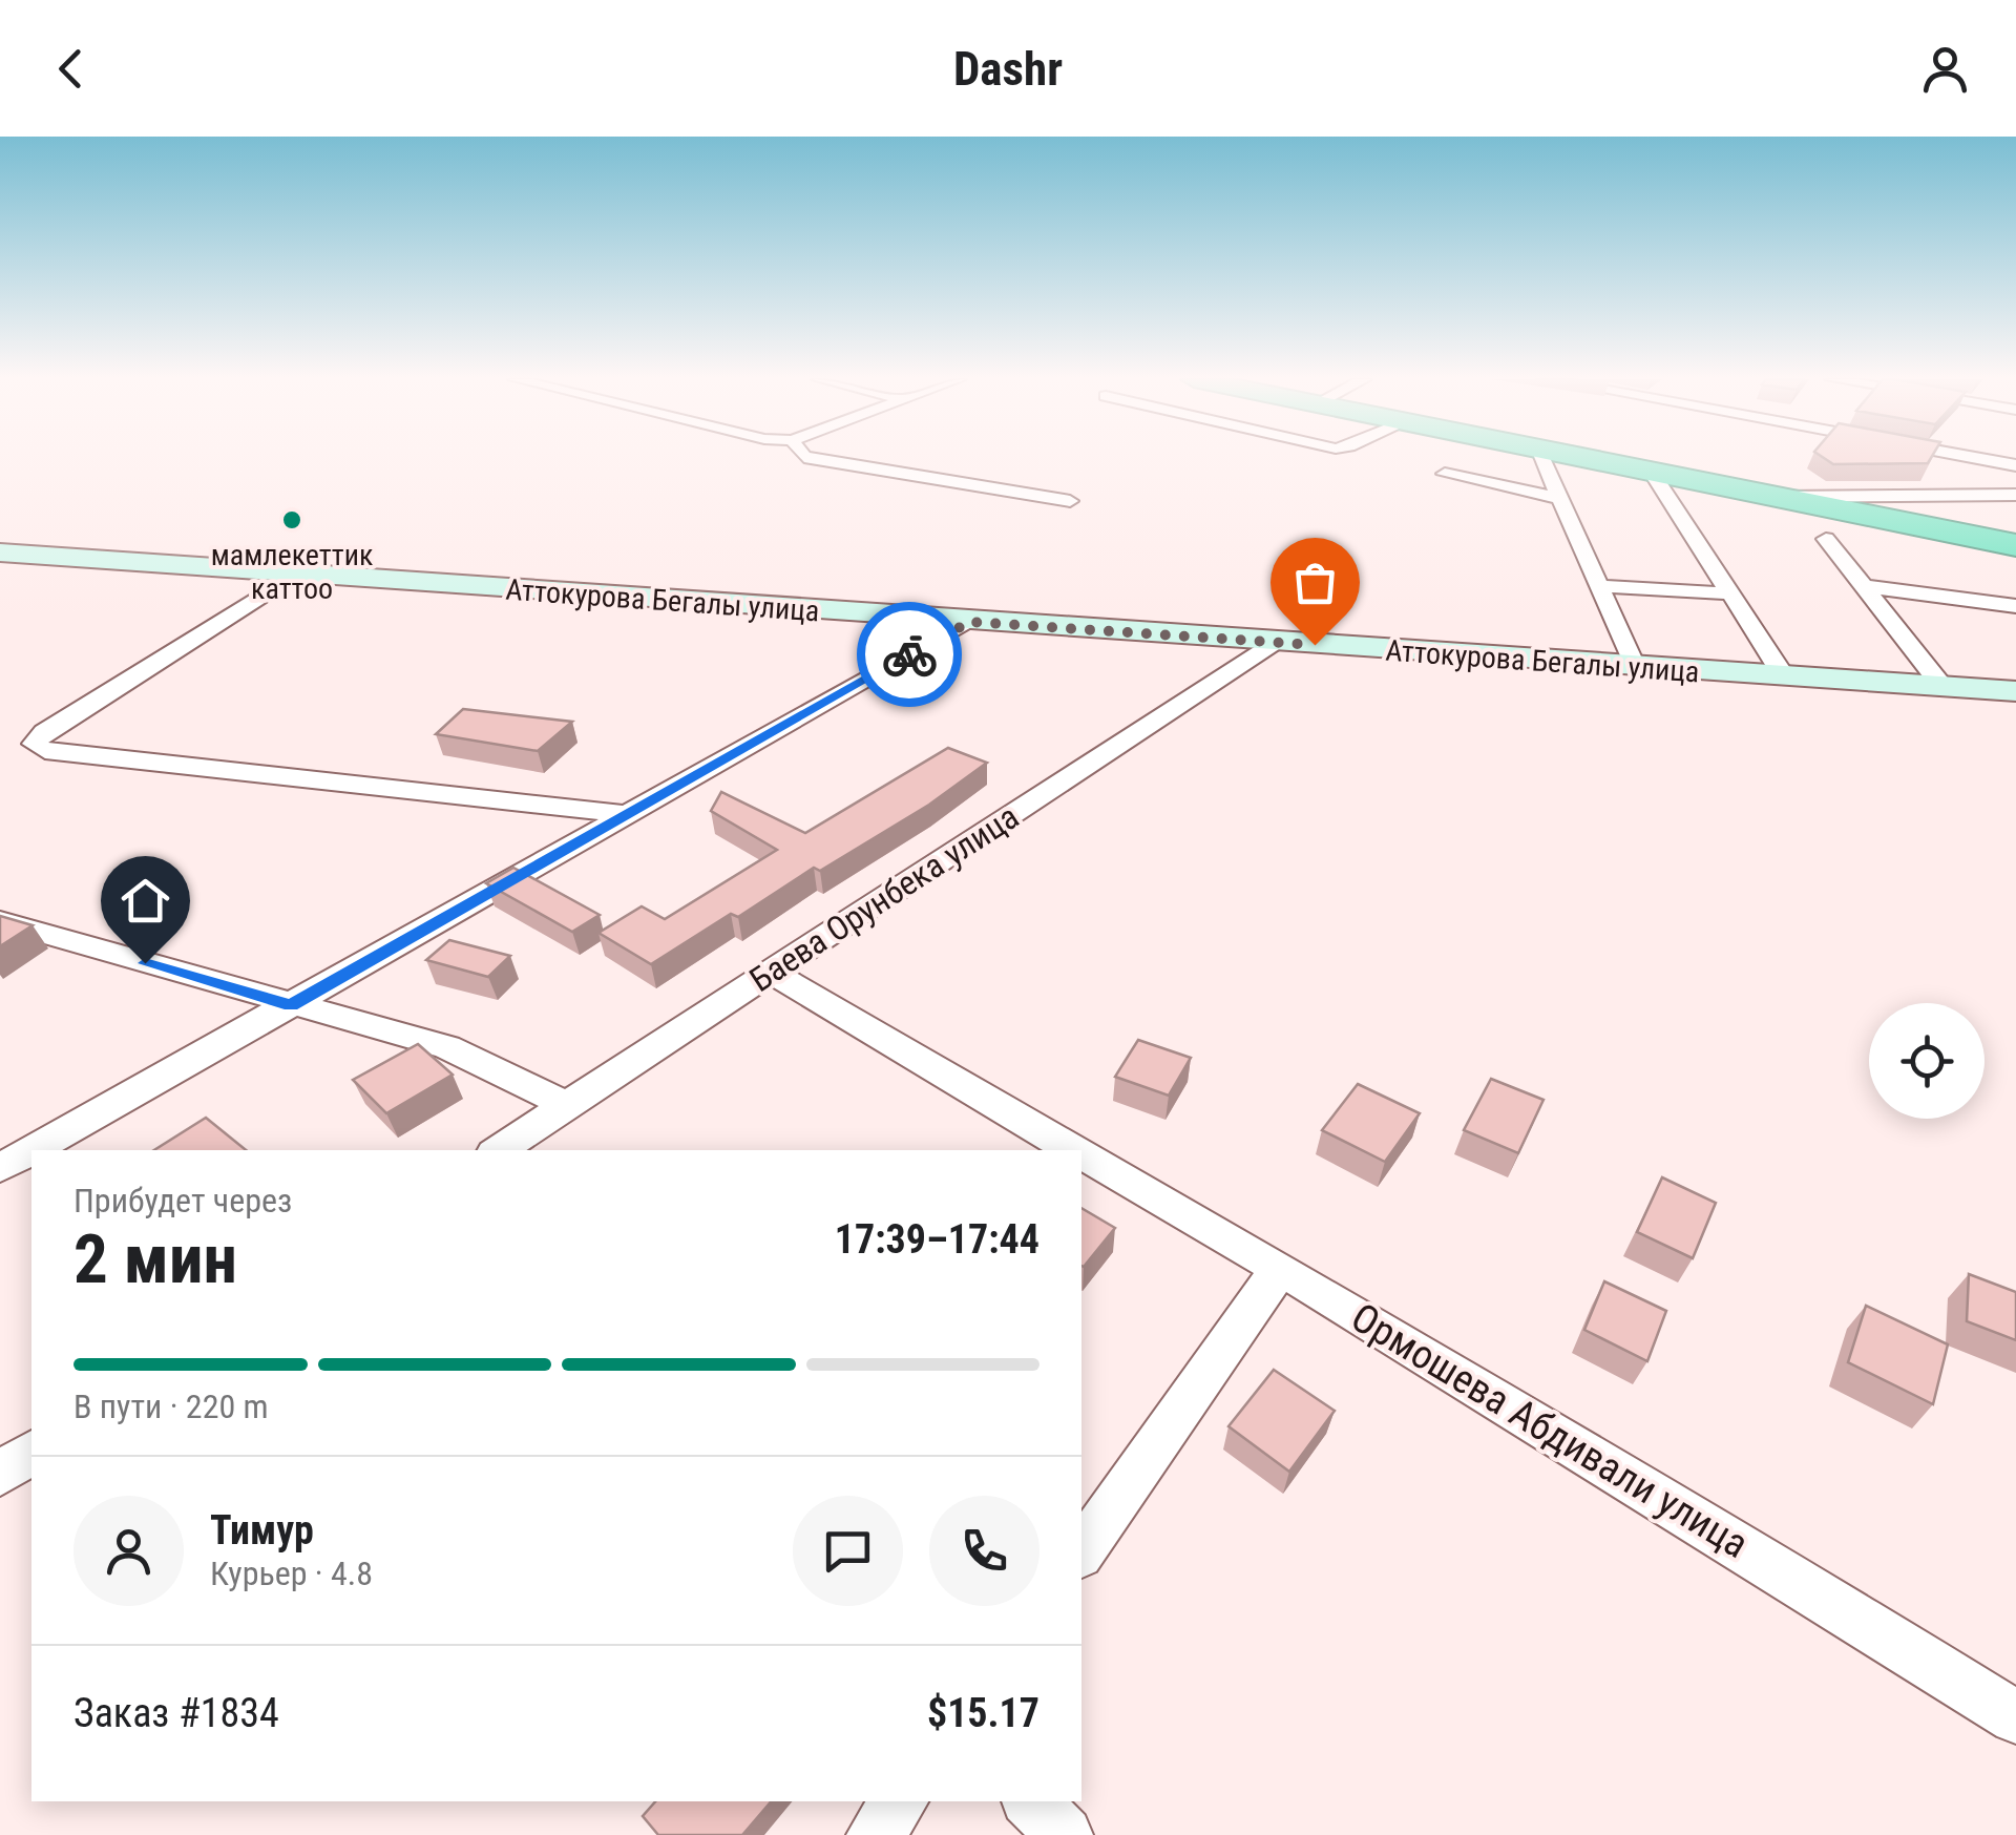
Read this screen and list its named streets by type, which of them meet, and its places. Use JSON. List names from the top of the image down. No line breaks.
{"streets":{"main road":["Аттокурова Бегалы улица"],"street":["Баева Орунбека улица","Ормошева Абдивали улица"]},"crossings":[["Аттокурова Бегалы улица","Баева Орунбека улица"],["Баева Орунбека улица","Ормошева Абдивали улица"]],"places":["мамлекеттик каттоо"],"page":{"header":"Dashr","heading":["2 мин","Прибудет через","17:39–17:44"],"panel":["Тимур","Курьер · 4.8","Заказ #1834","$15.17"],"bar":"В пути · 220 m"}}
